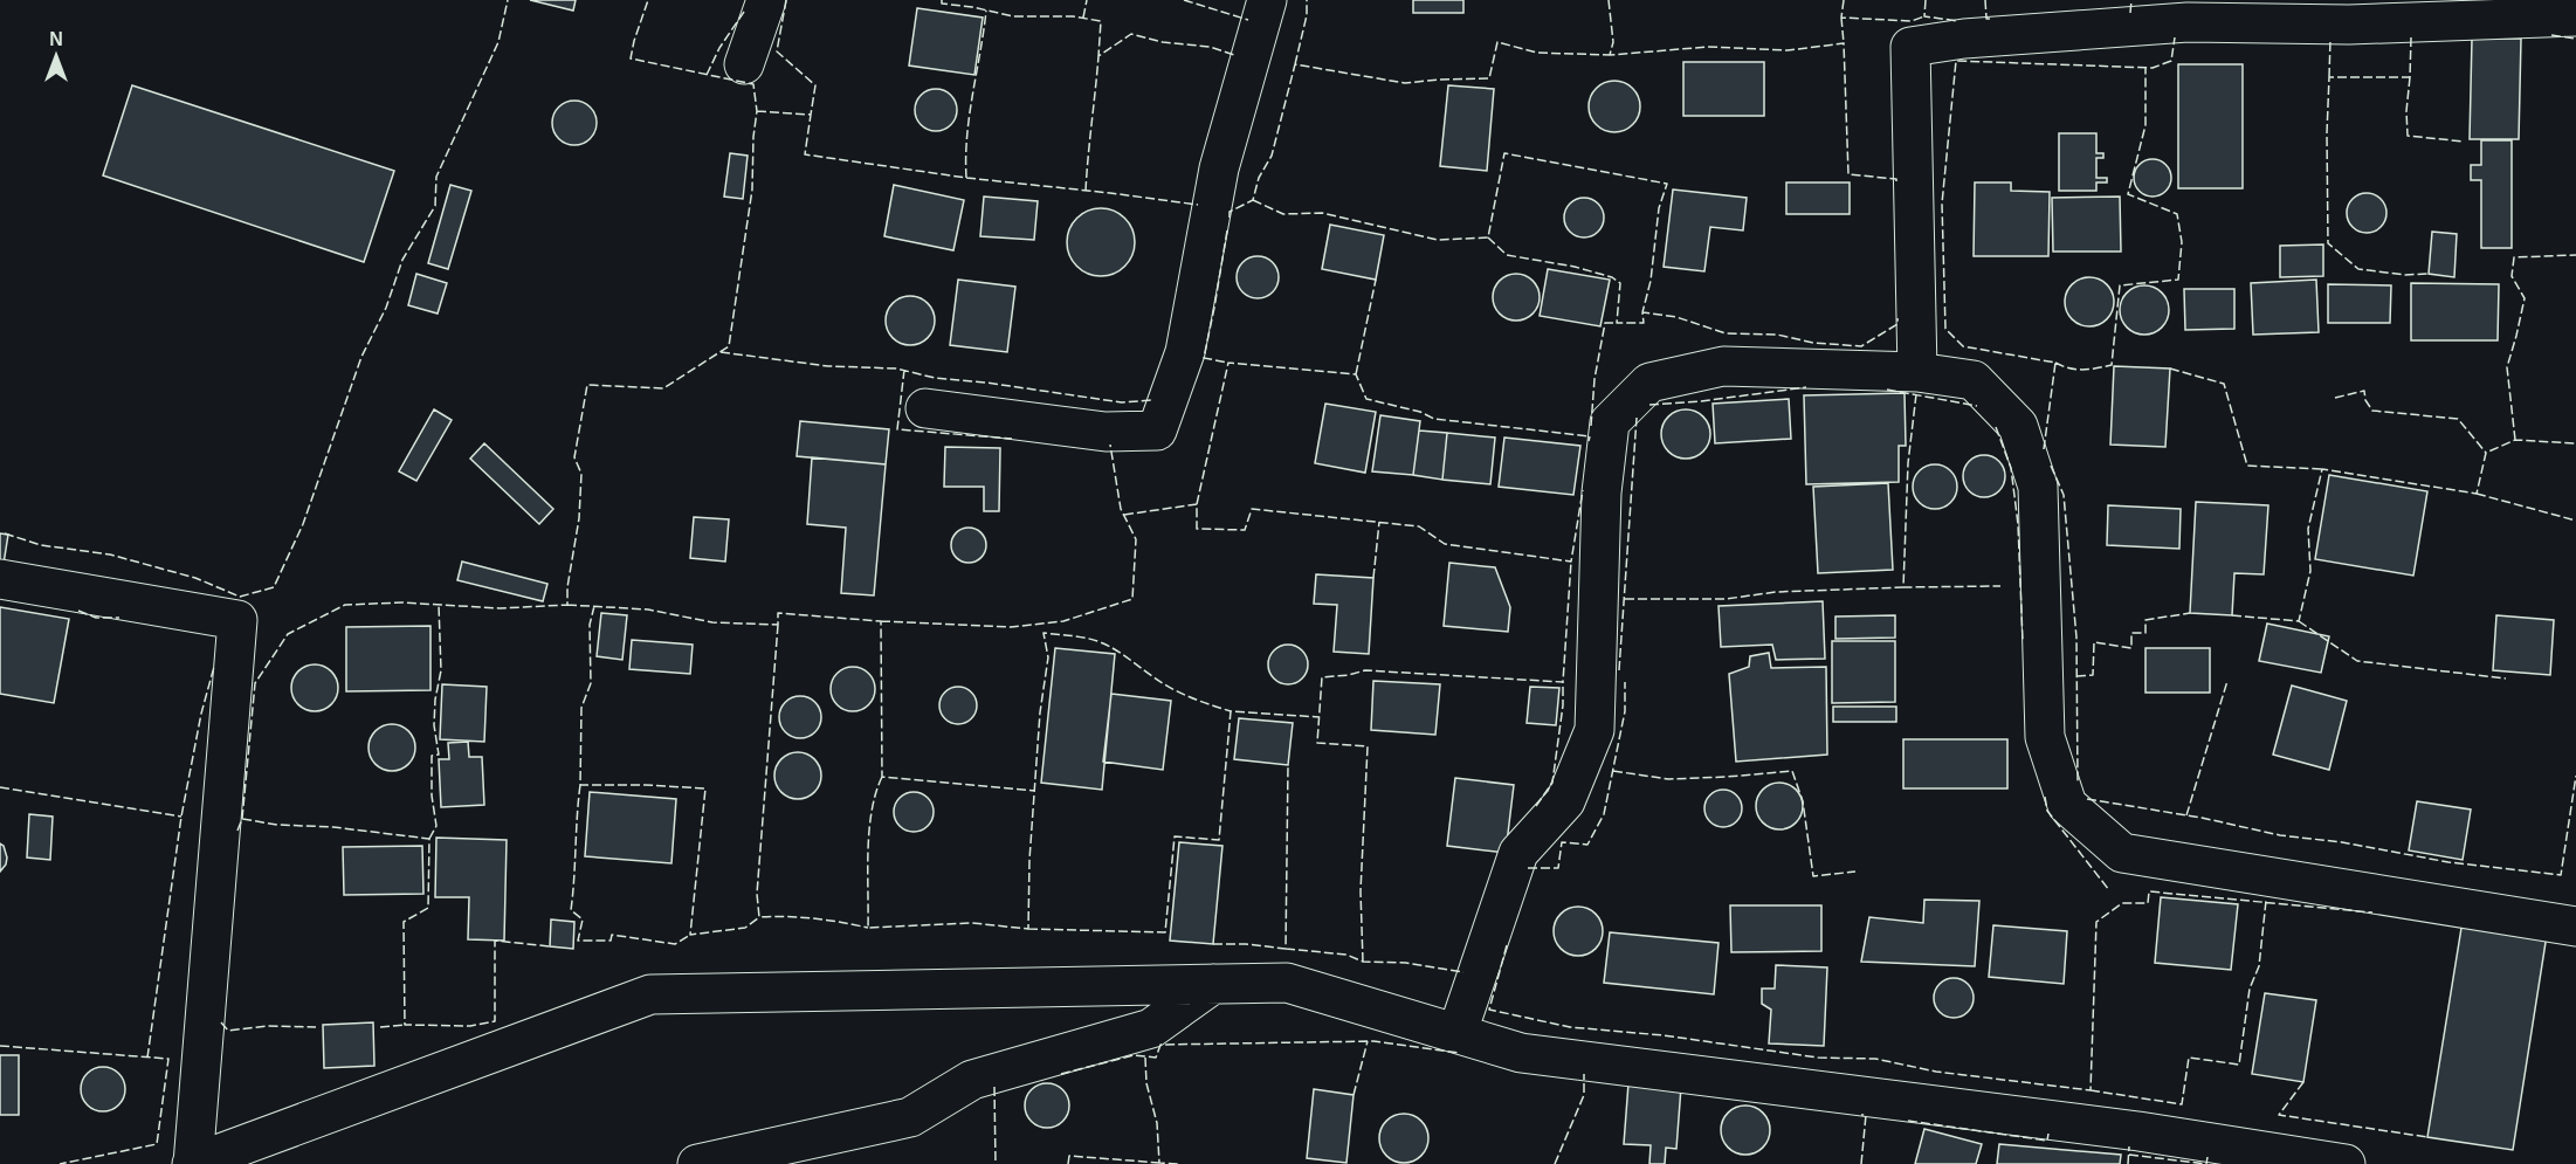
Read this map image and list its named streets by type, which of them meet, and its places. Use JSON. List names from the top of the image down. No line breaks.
{"north":"top"}
